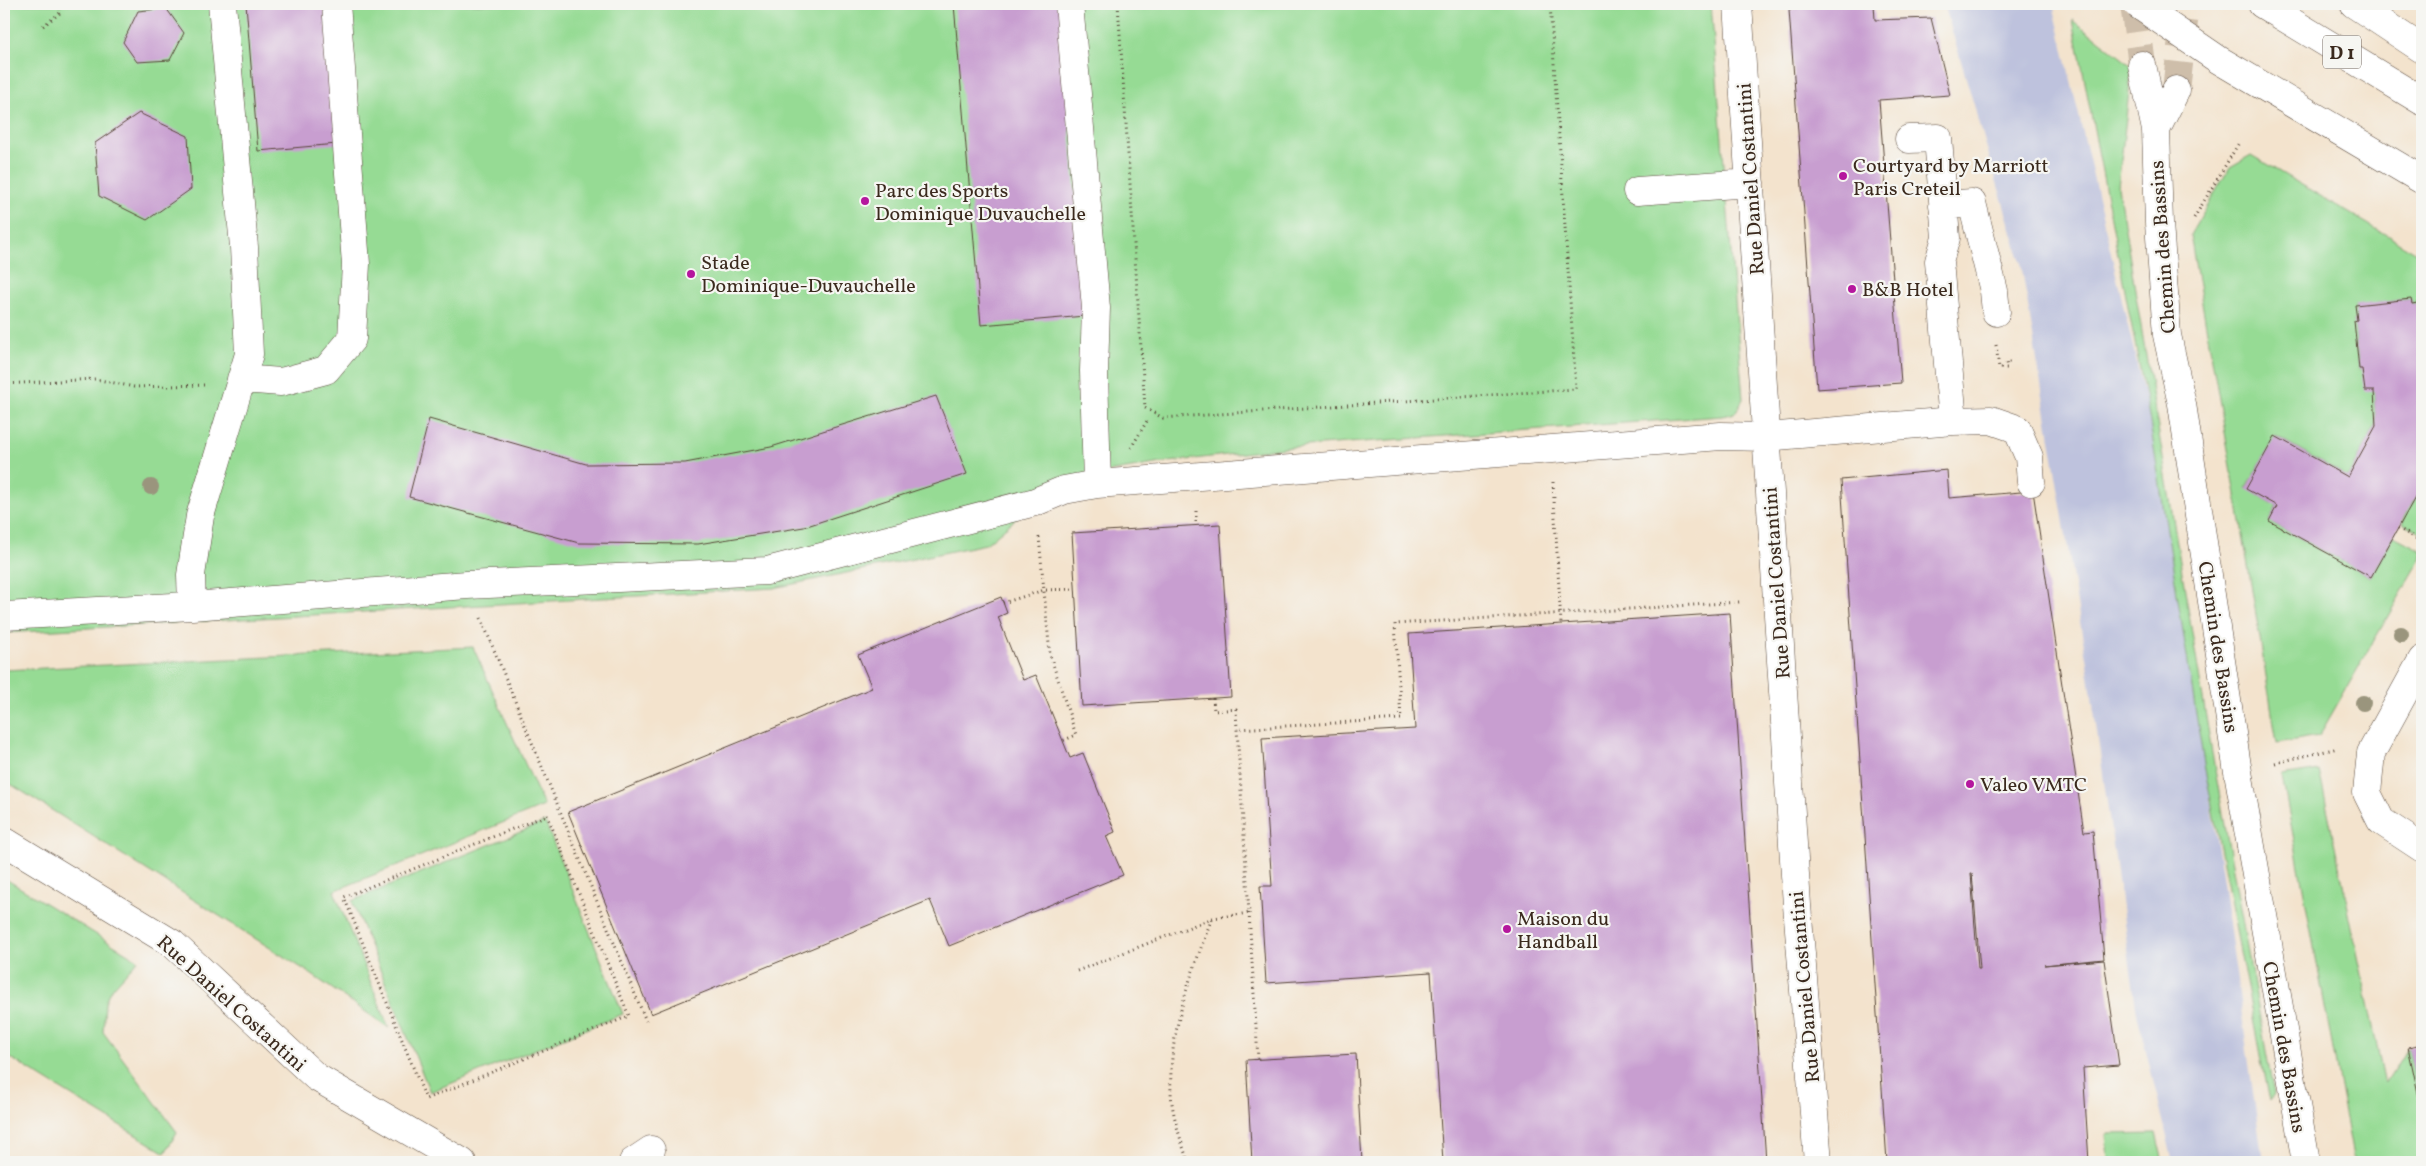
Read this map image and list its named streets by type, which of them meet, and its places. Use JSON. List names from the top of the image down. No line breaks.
{"streets":{"street":["D 1","Rue Daniel Costantini","Chemin des Bassins"]},"places":["Courtyard by Marriott Paris Creteil","Parc des Sports Dominique Duvauchelle","Stade Dominique-Duvauchelle","B&B Hotel","Valeo VMTC","Maison du Handball"]}
